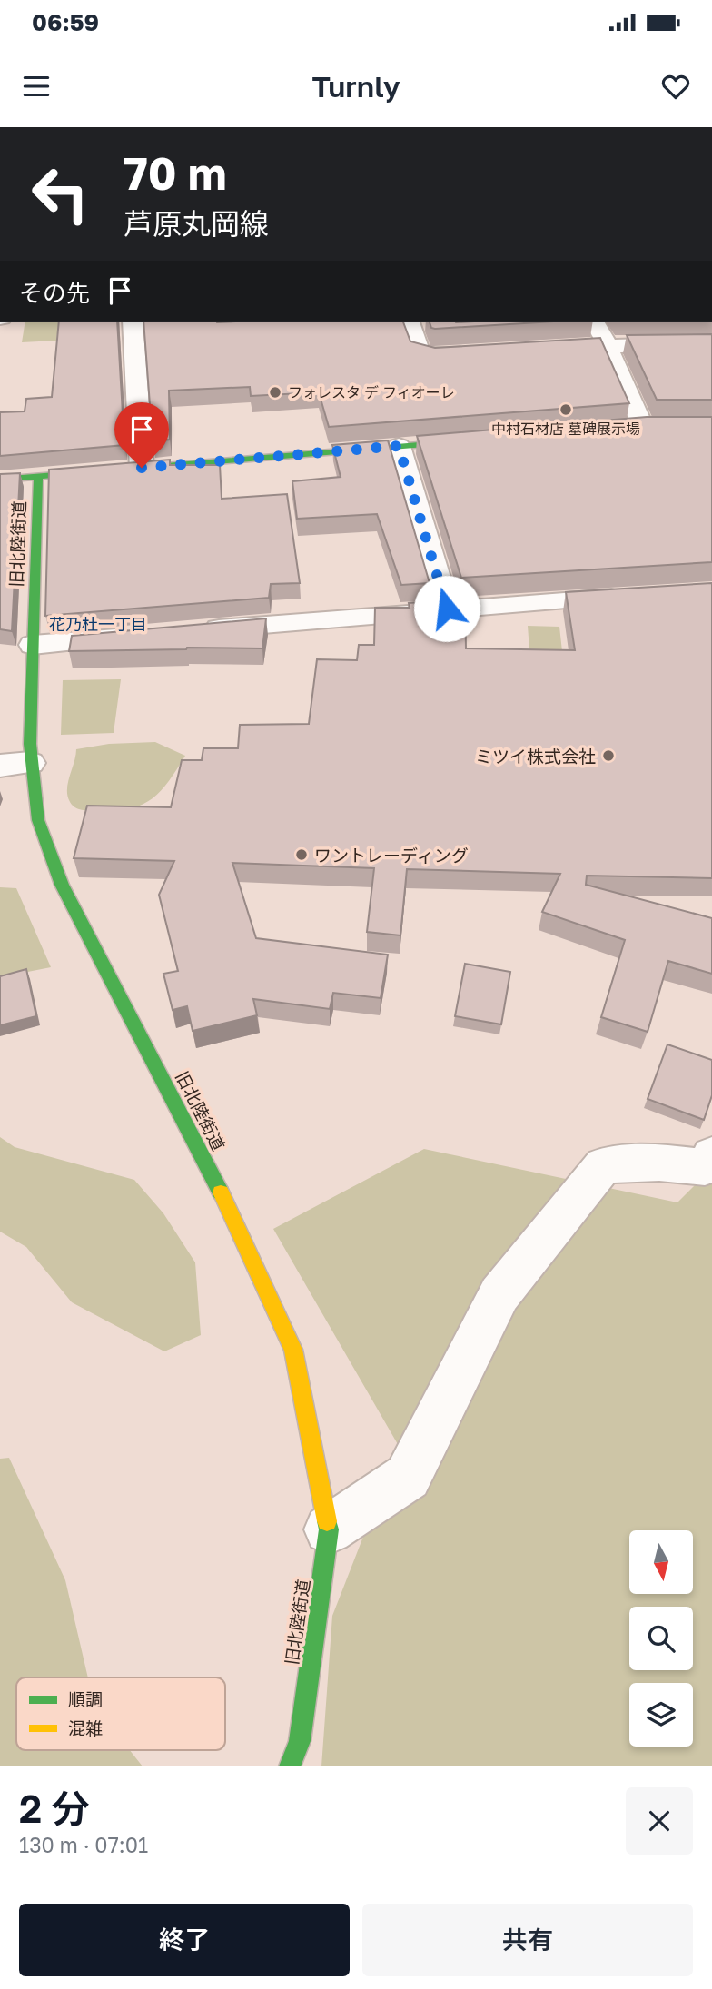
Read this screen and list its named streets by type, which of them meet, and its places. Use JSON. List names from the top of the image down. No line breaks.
{"streets":{"street":["旧北陸街道"]},"districts":["花乃杜一丁目"],"places":["フォレスタ デ フィオーレ","中村石材店 墓碑展示場","ミツイ株式会社","ワントレーディング"],"legend":["順調","混雑"],"north":"bottom","page":{"status":"06:59","header":"Turnly","turn":["70 m","芦原丸岡線"],"then":"その先","heading":["2 分","130 m · 07:01"],"buttons":["終了","共有"]}}
